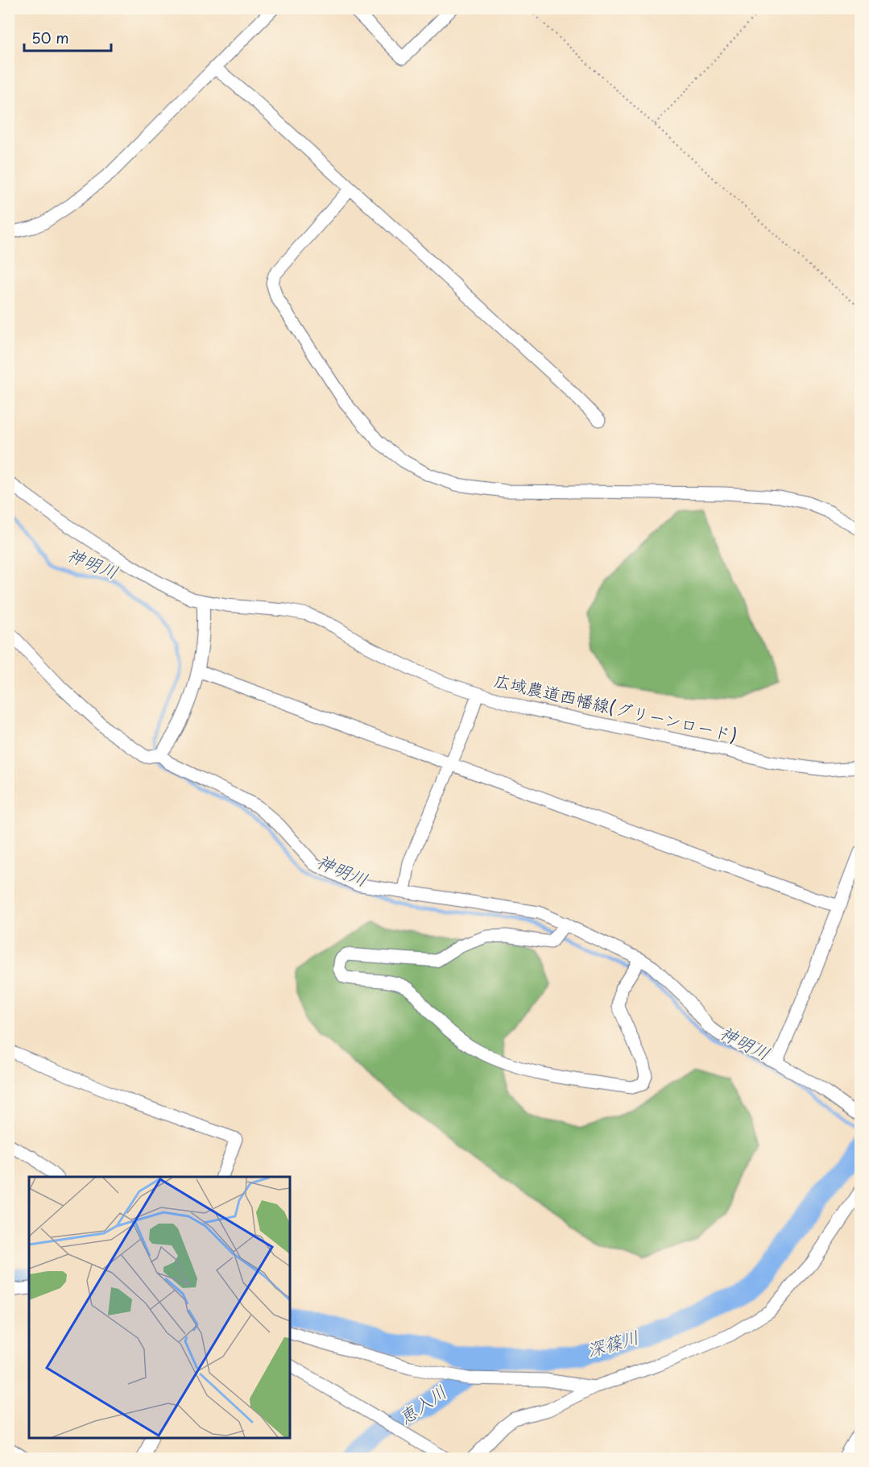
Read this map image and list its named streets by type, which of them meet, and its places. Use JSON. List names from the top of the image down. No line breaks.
{"streets":{"street":["広域農道西幡線(グリーンロード)"]},"water":["神明川","深篠川","恵入川"],"scale_bar":"50 m"}
